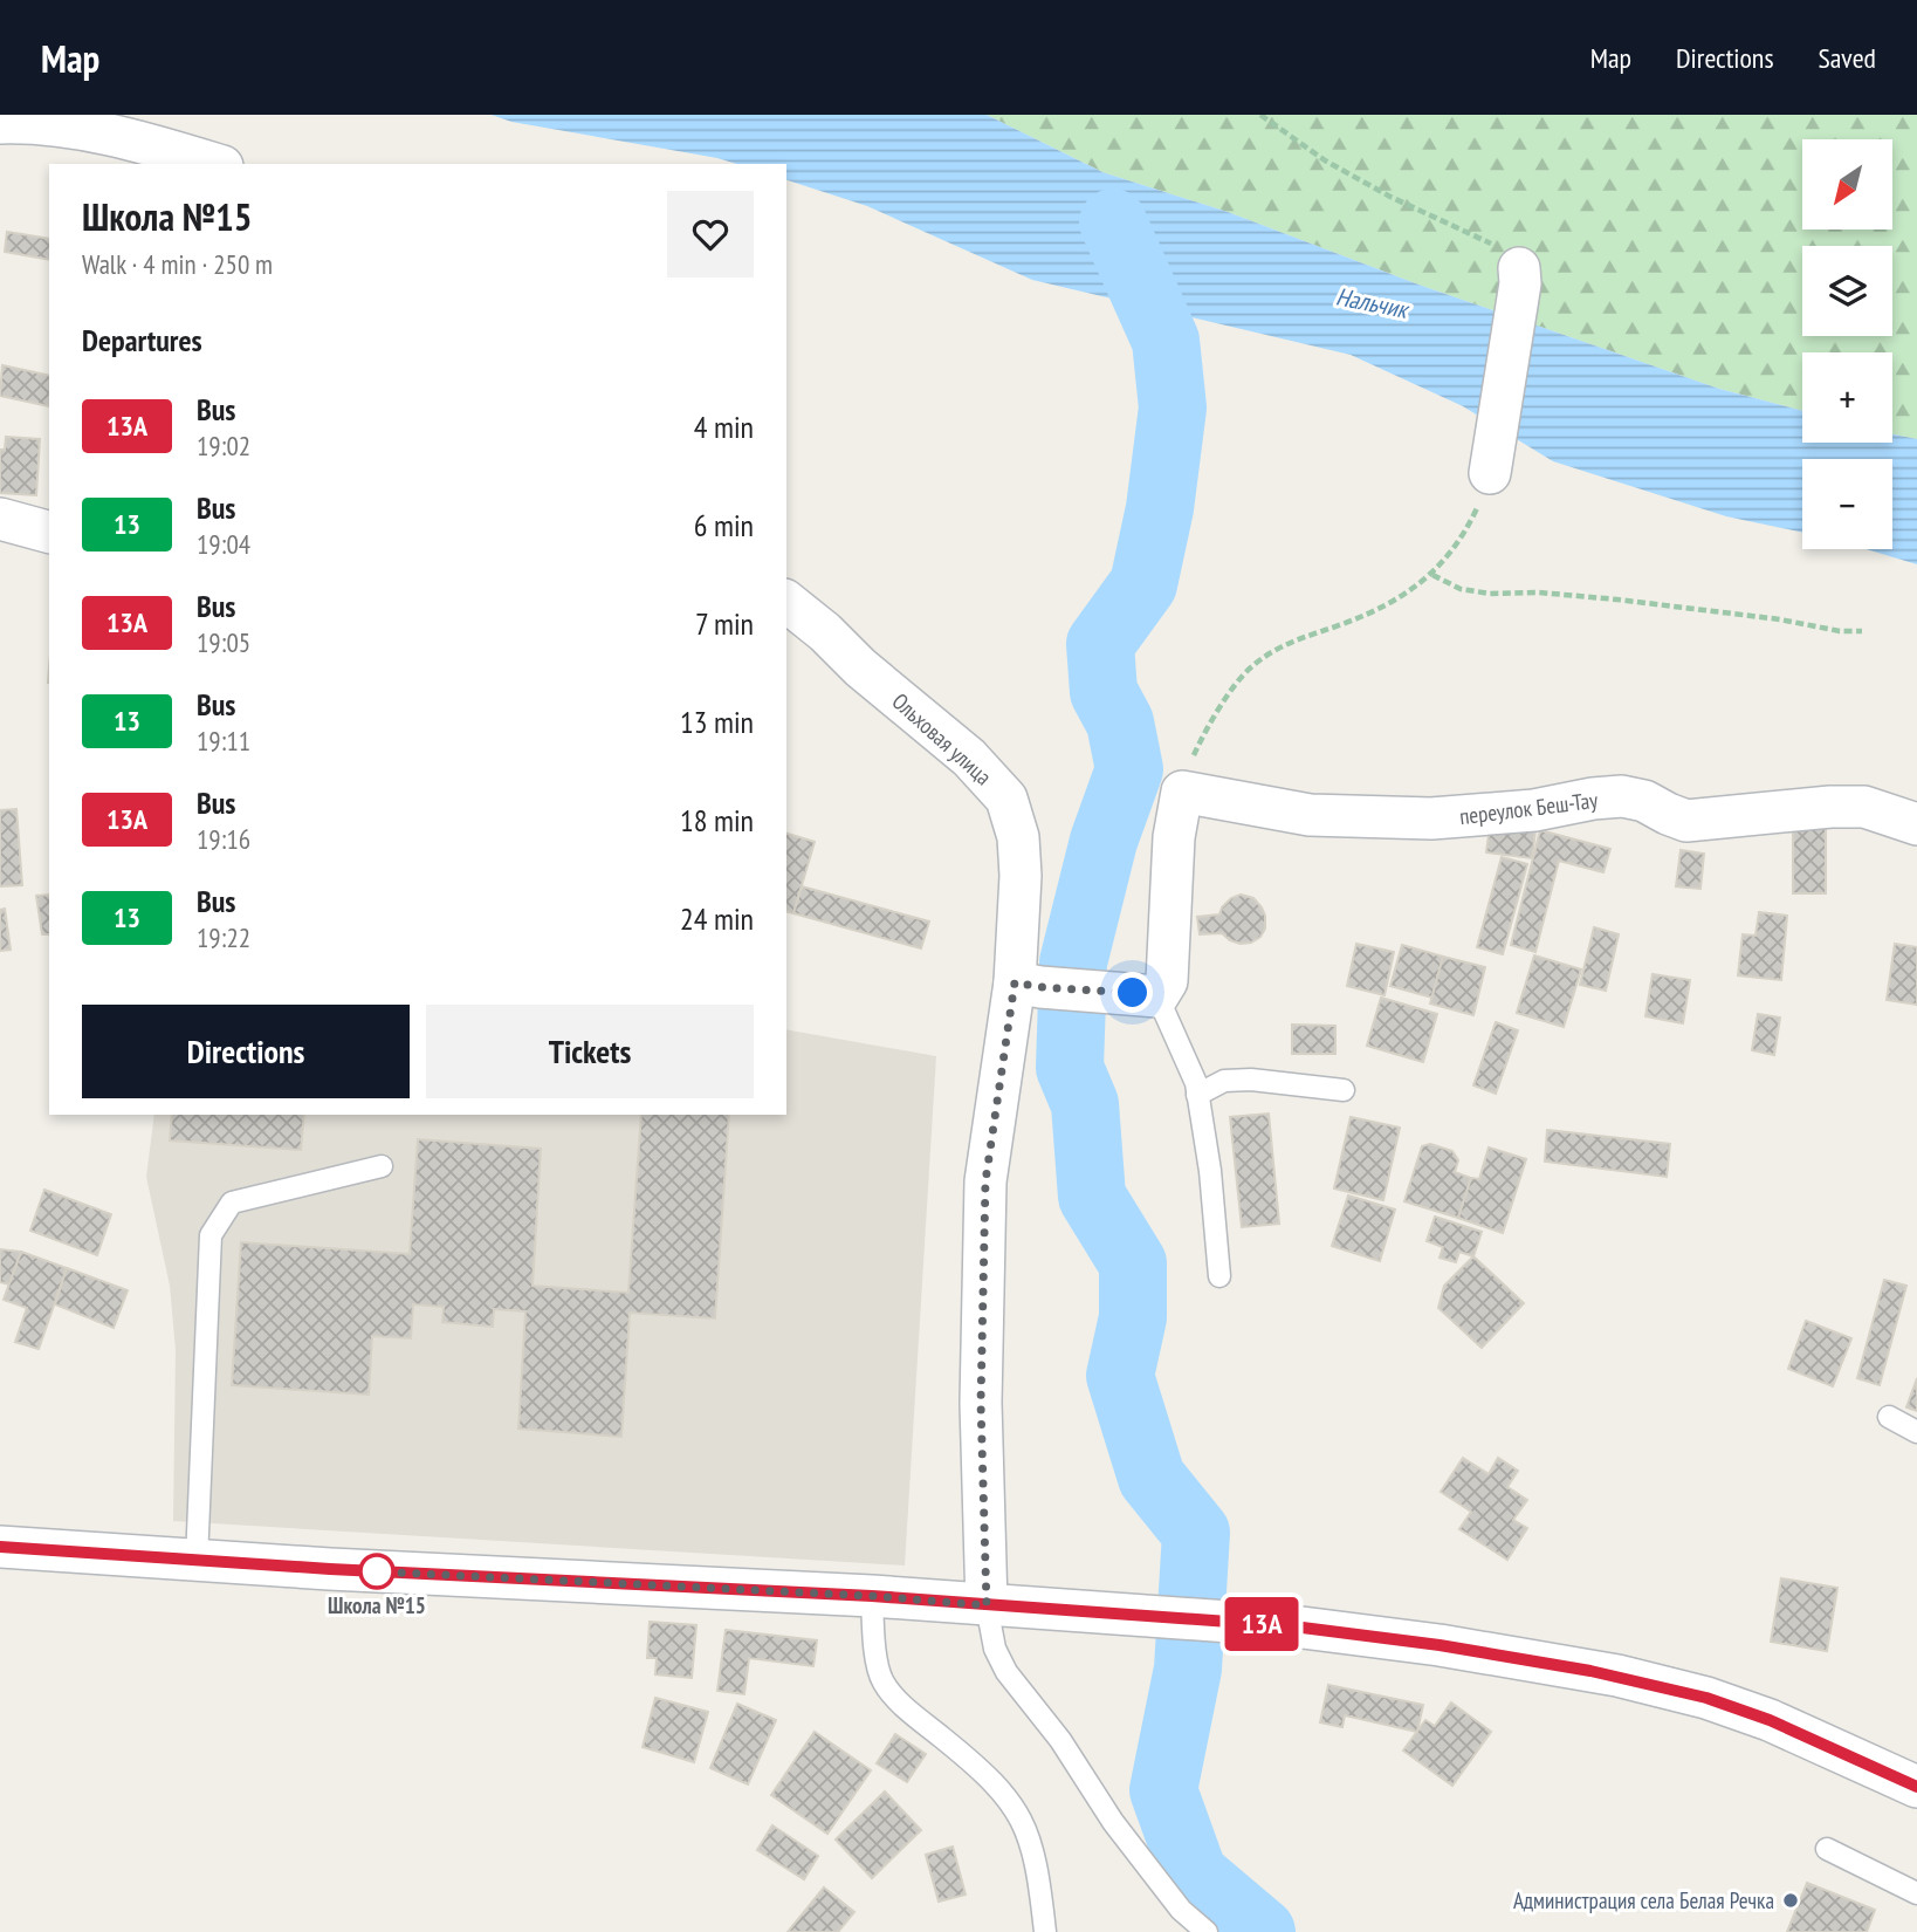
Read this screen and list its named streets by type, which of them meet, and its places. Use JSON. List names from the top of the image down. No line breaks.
{"streets":{"street":["Ольховая улица","переулок Беш-Тау"]},"water":["Нальчик"],"places":["Школа №15","Администрация села Белая Речка"],"lines":["bus line 13А"],"north":"bottom left","page":{"header":"Map","nav":["Map","Directions","Saved"],"on_map":"13А","map_buttons":["+","−"],"heading":[["Школа №15","Walk · 4 min · 250 m"],"Departures"],"list":[{"mark":"13А","name":"Bus","note":"19:02","value":"4 min"},{"mark":"13","name":"Bus","note":"19:04","value":"6 min"},{"mark":"13А","name":"Bus","note":"19:05","value":"7 min"},{"mark":"13","name":"Bus","note":"19:11","value":"13 min"},{"mark":"13А","name":"Bus","note":"19:16","value":"18 min"},{"mark":"13","name":"Bus","note":"19:22","value":"24 min"}],"buttons":["Directions","Tickets"]}}
